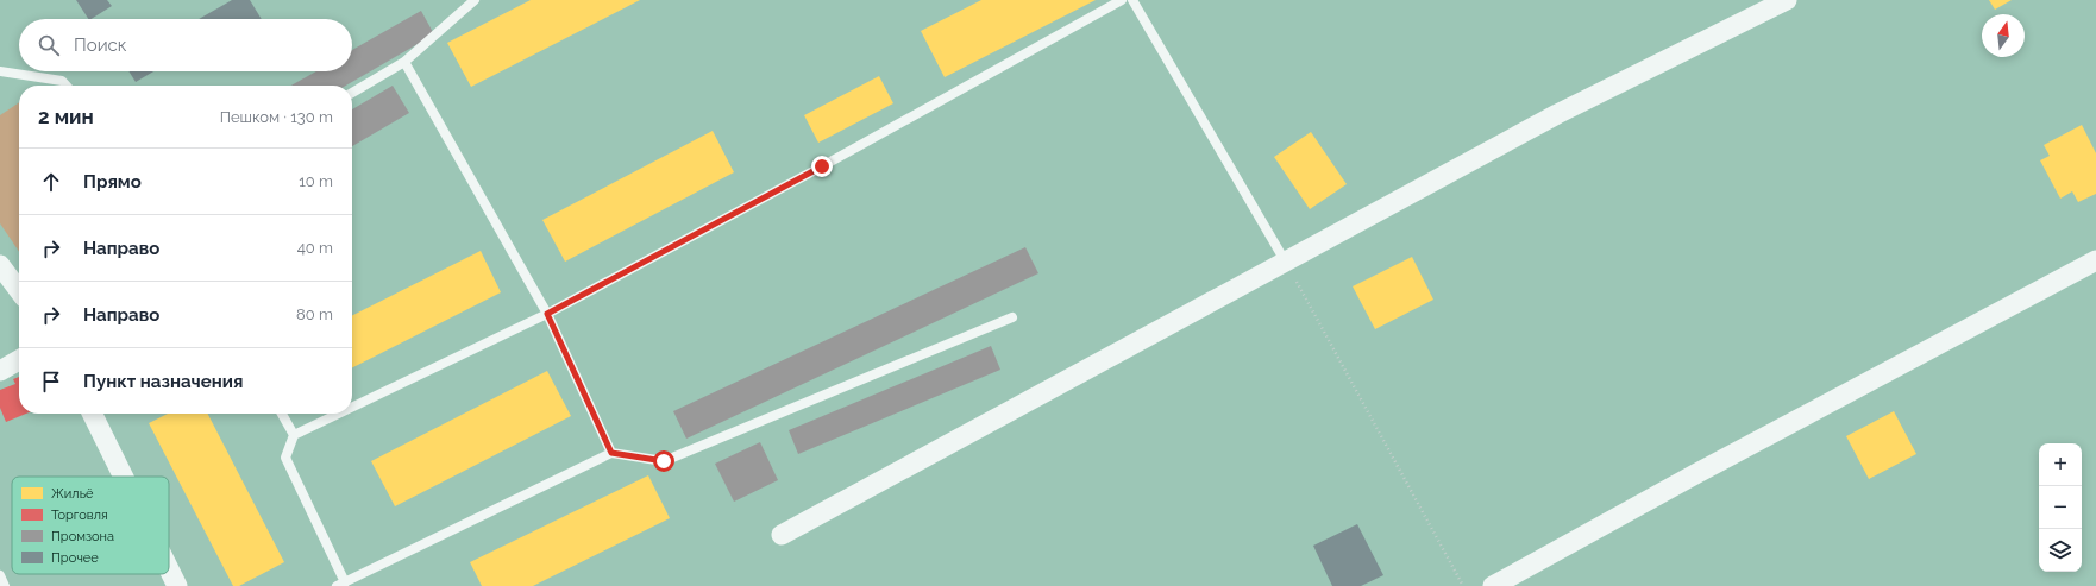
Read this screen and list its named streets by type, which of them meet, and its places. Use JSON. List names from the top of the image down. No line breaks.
{"legend":["Жильё","Торговля","Промзона","Прочее"],"north":"top","page":{"search":"Поиск","heading":["2 мин","Пешком · 130 m"],"list":[["Прямо","10 m"],["Направо","40 m"],["Направо","80 m"],"Пункт назначения"],"map_buttons":["+","−"]}}
